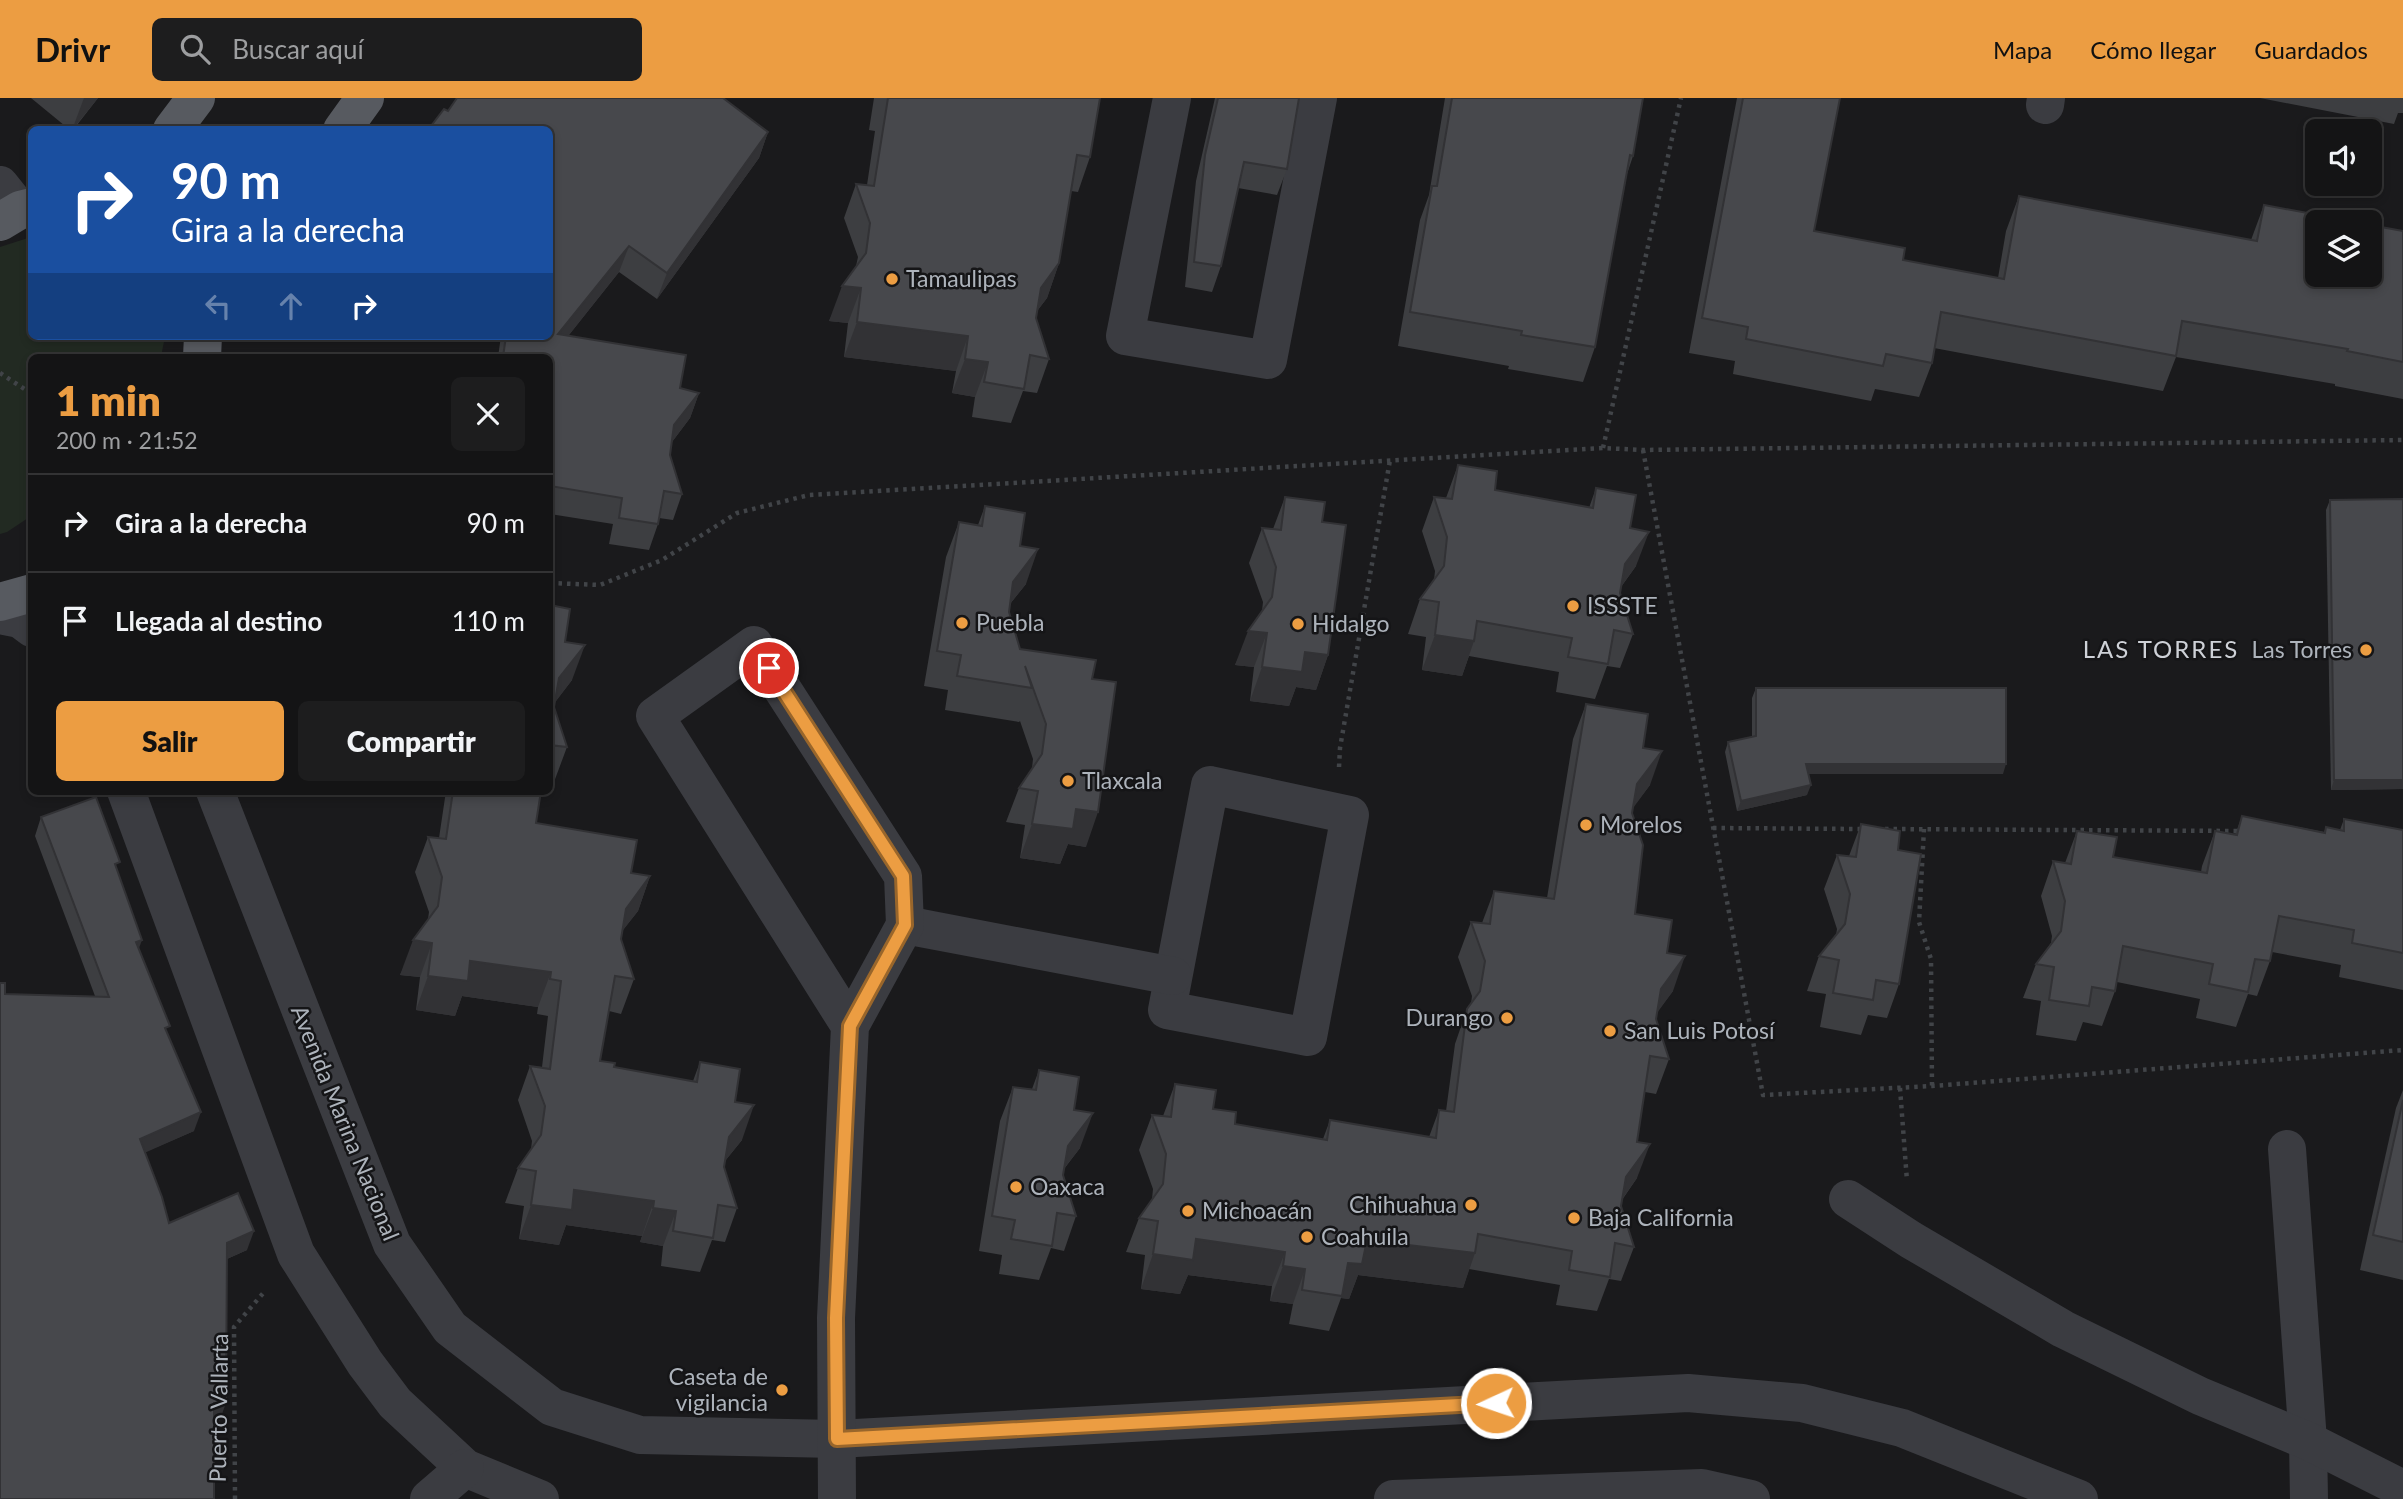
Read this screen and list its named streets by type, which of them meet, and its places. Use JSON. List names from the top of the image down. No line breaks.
{"streets":{"street":["Avenida Marina Nacional"],"path":["Puerto Vallarta"]},"districts":["LAS TORRES"],"places":["Tamaulipas","ISSSTE","Puebla","Hidalgo","Las Torres","Tlaxcala","Morelos","Durango","San Luis Potosí","Oaxaca","Chihuahua","Michoacán","Baja California","Coahuila","Caseta de vigilancia"],"page":{"header":"Drivr","search":"Buscar aquí","nav":["Mapa","Cómo llegar","Guardados"],"turn":["90 m","Gira a la derecha"],"heading":["1 min","200 m · 21:52"],"list":[{"name":"Gira a la derecha","value":"90 m"},{"name":"Llegada al destino","value":"110 m"}],"buttons":["Salir","Compartir"]}}
